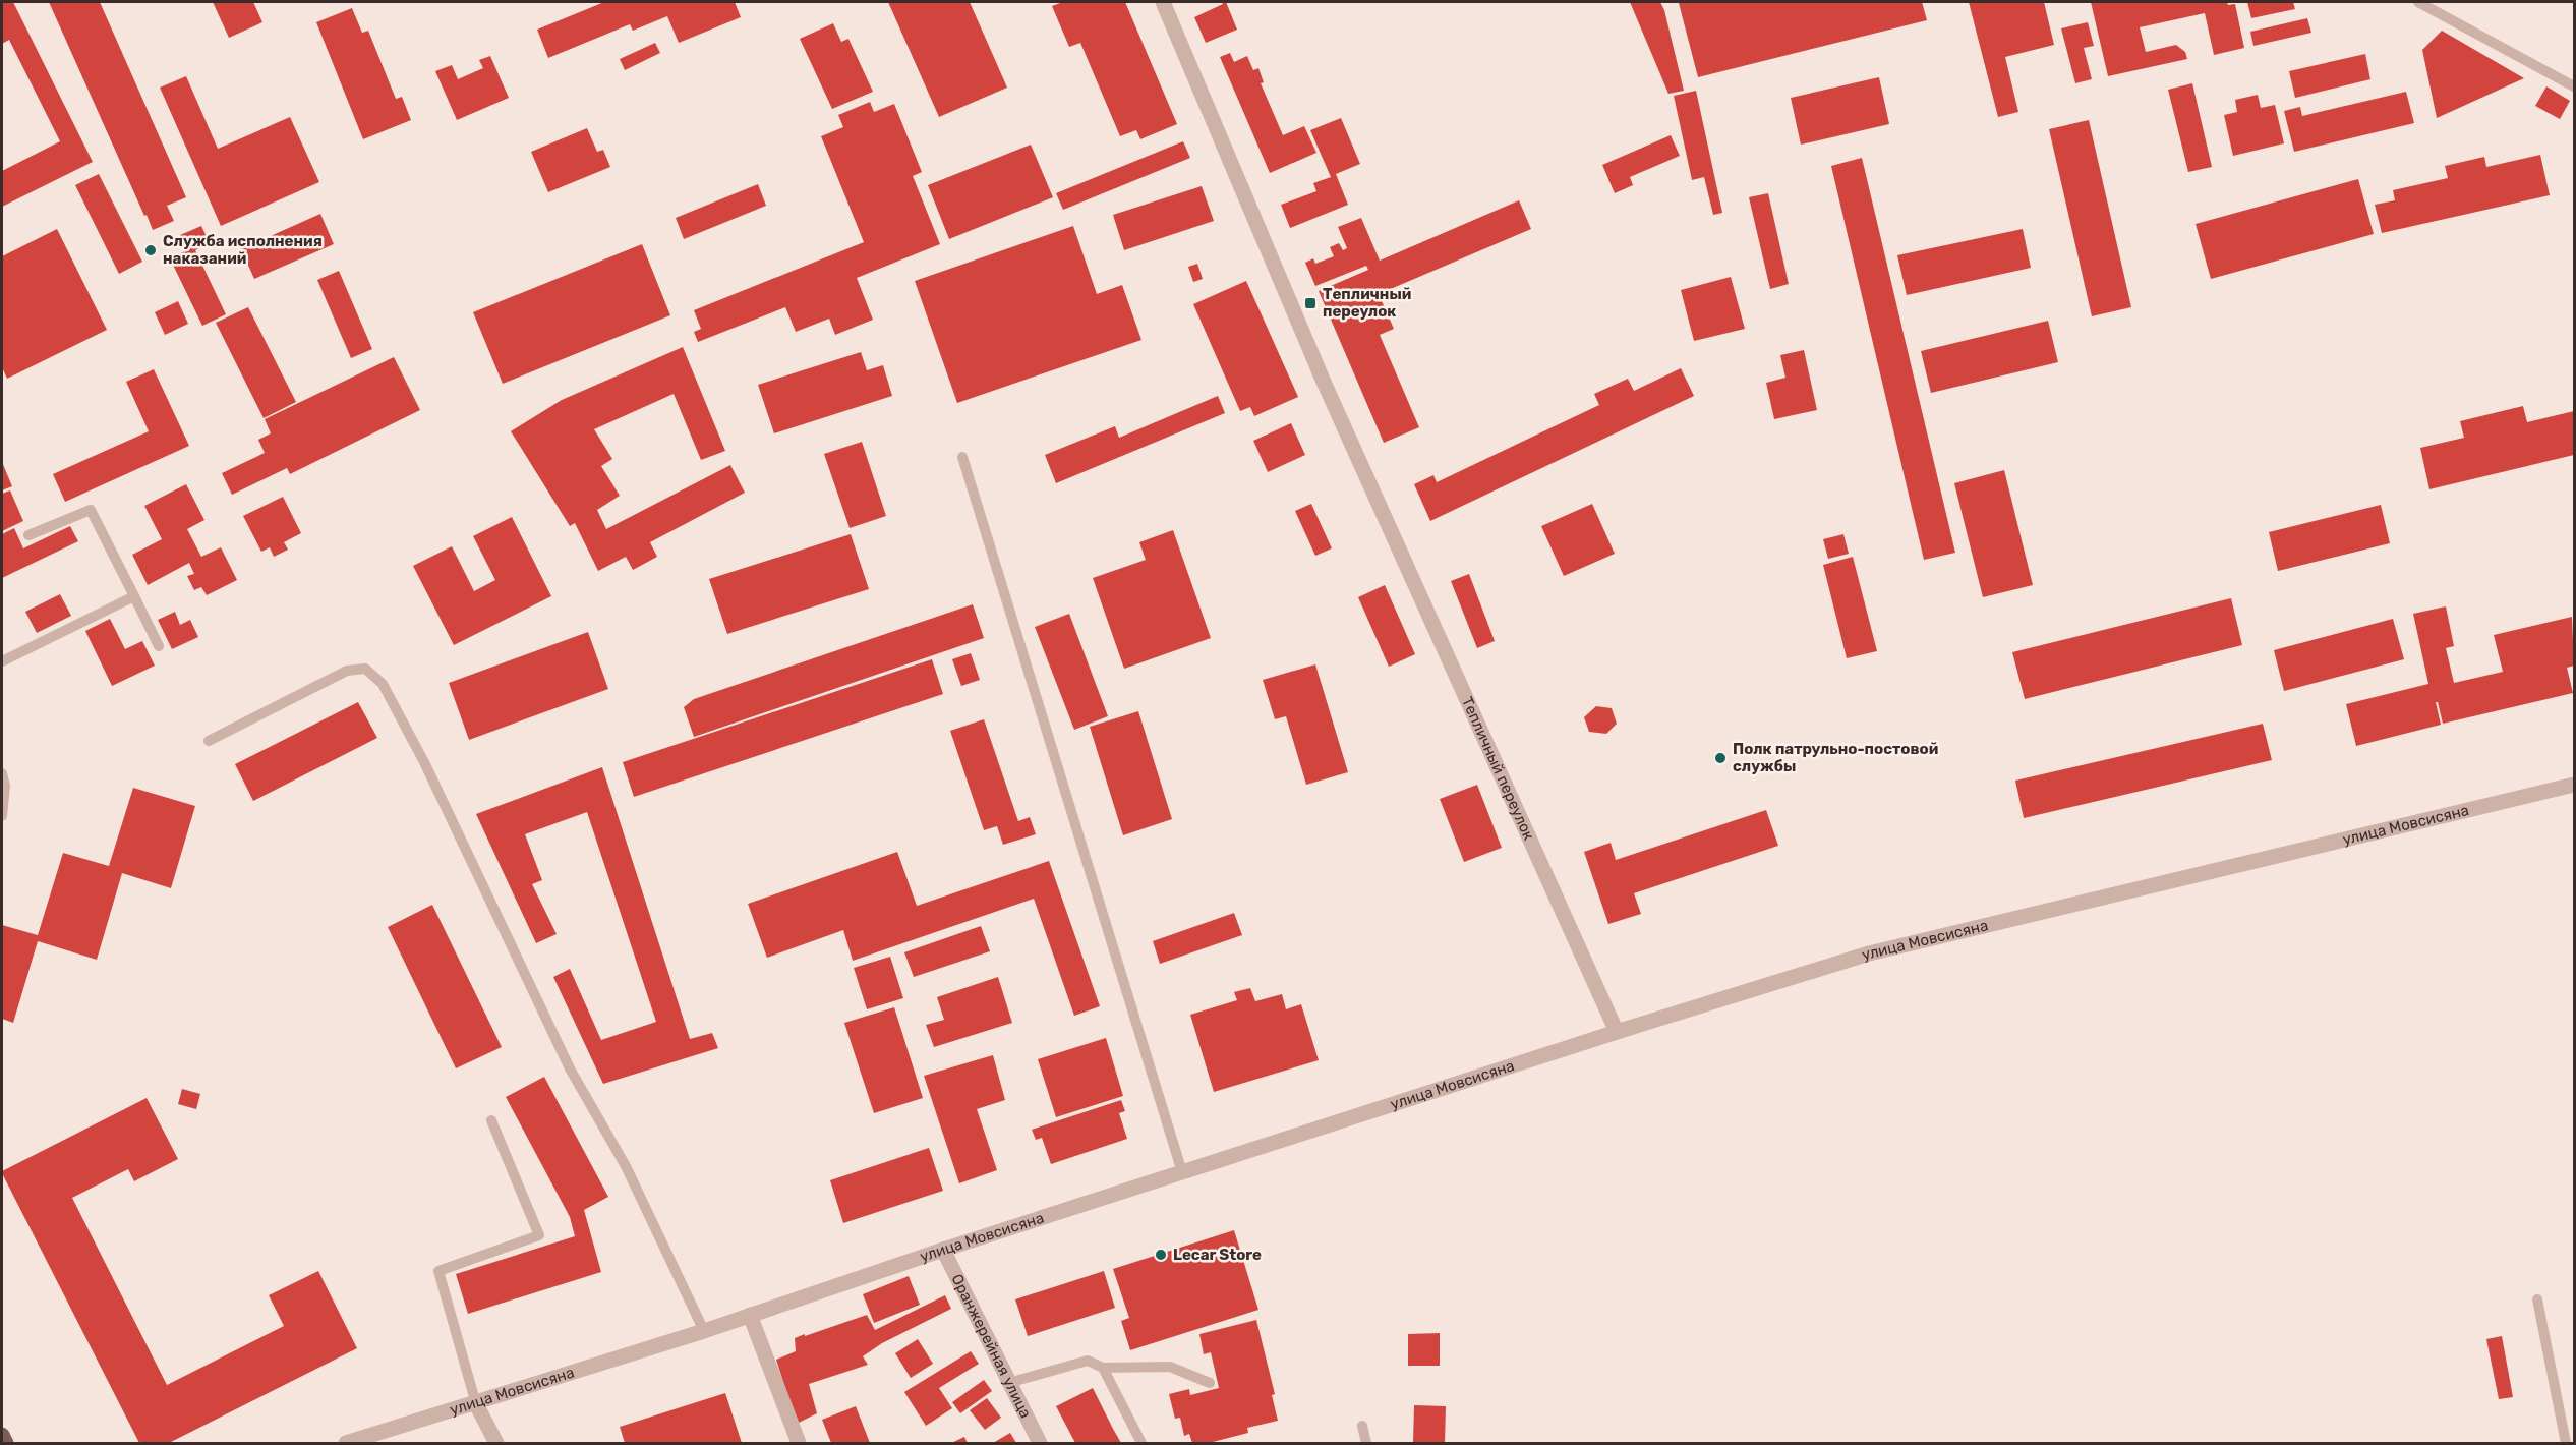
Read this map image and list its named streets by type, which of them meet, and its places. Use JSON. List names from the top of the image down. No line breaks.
{"streets":{"street":["Тепличный переулок","улица Мовсисяна","Оранжерейная улица"]},"crossings":[["Тепличный переулок","улица Мовсисяна"],["улица Мовсисяна","Оранжерейная улица"]],"places":{"other":["Служба исполнения наказаний","Полк патрульно-постовой службы","Lecar Store"],"transit":["Тепличный переулок"]}}
